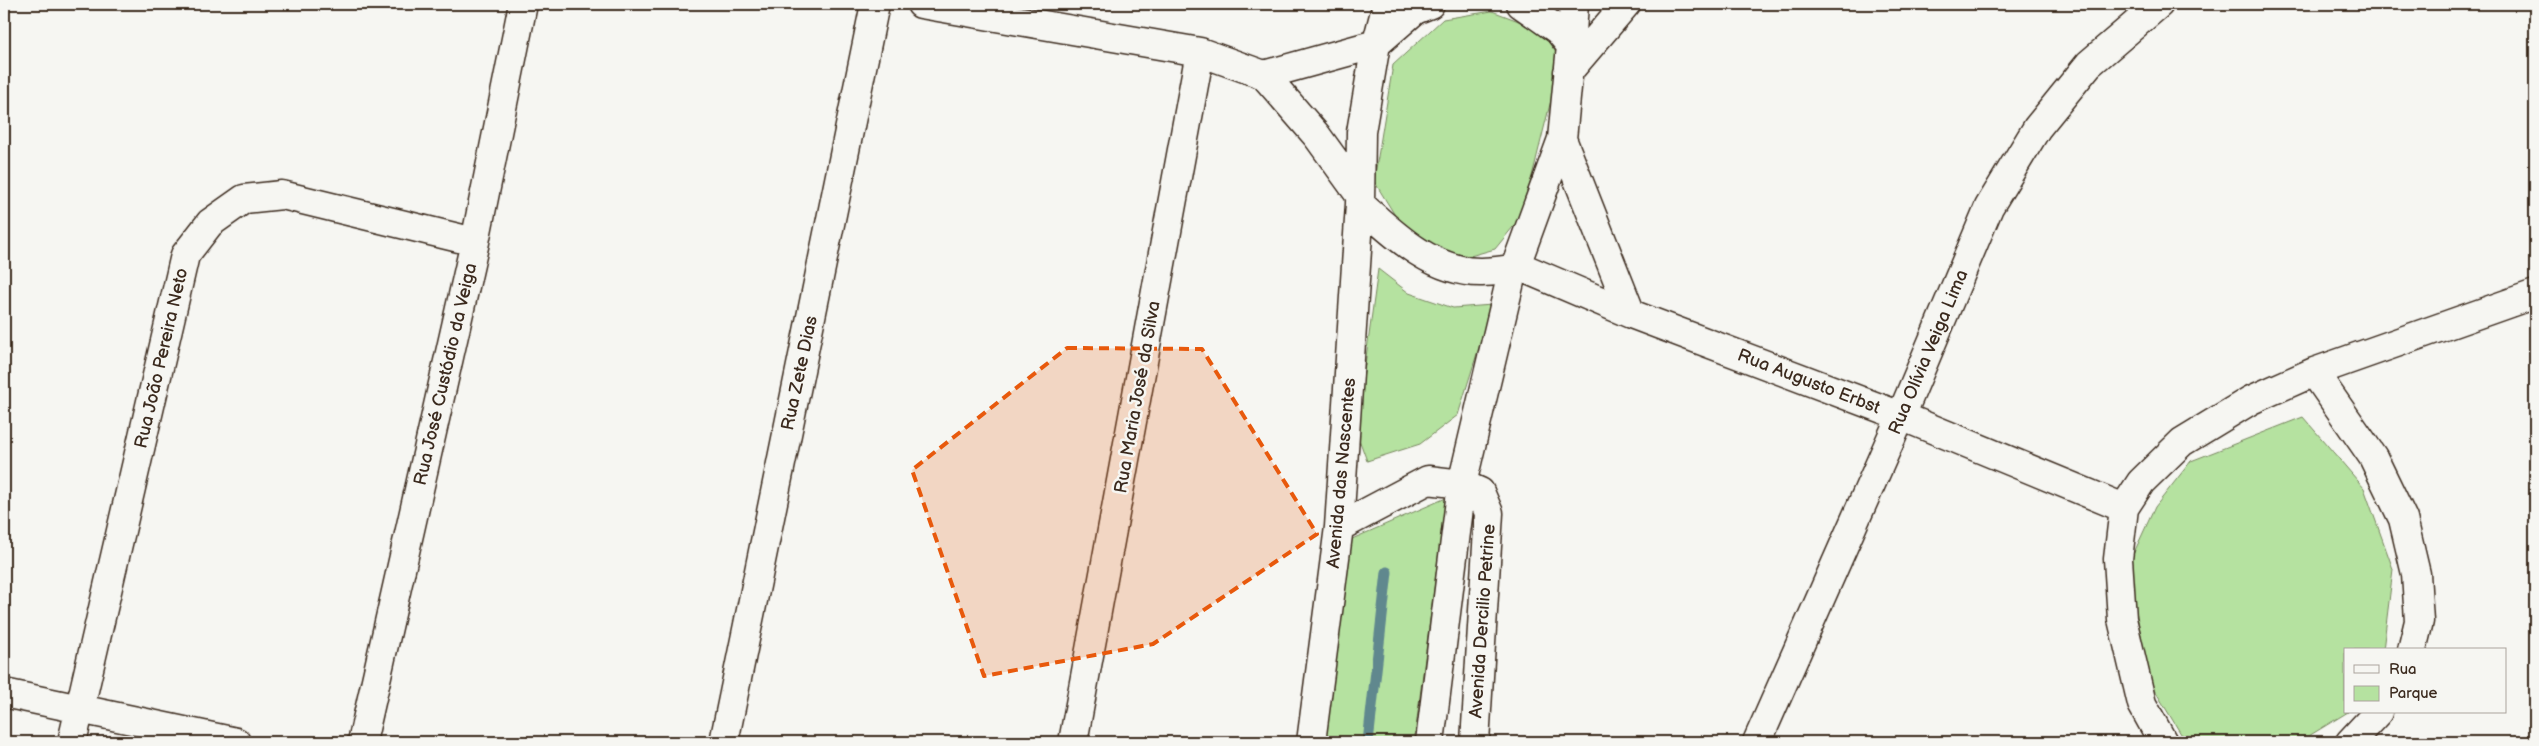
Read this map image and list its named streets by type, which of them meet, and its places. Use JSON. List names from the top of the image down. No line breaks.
{"streets":{"street":["Rua Olívia Veiga Lima","Rua João Pereira Neto","Rua Zete Dias","Rua José Custódio da Veiga","Rua Augusto Erbst","Rua Maria José da Silva","Avenida das Nascentes","Avenida Dercilio Petrine"]},"crossings":[["Rua Olívia Veiga Lima","Rua Augusto Erbst"],["Rua João Pereira Neto","Rua José Custódio da Veiga"]],"legend":["Rua","Parque"]}
